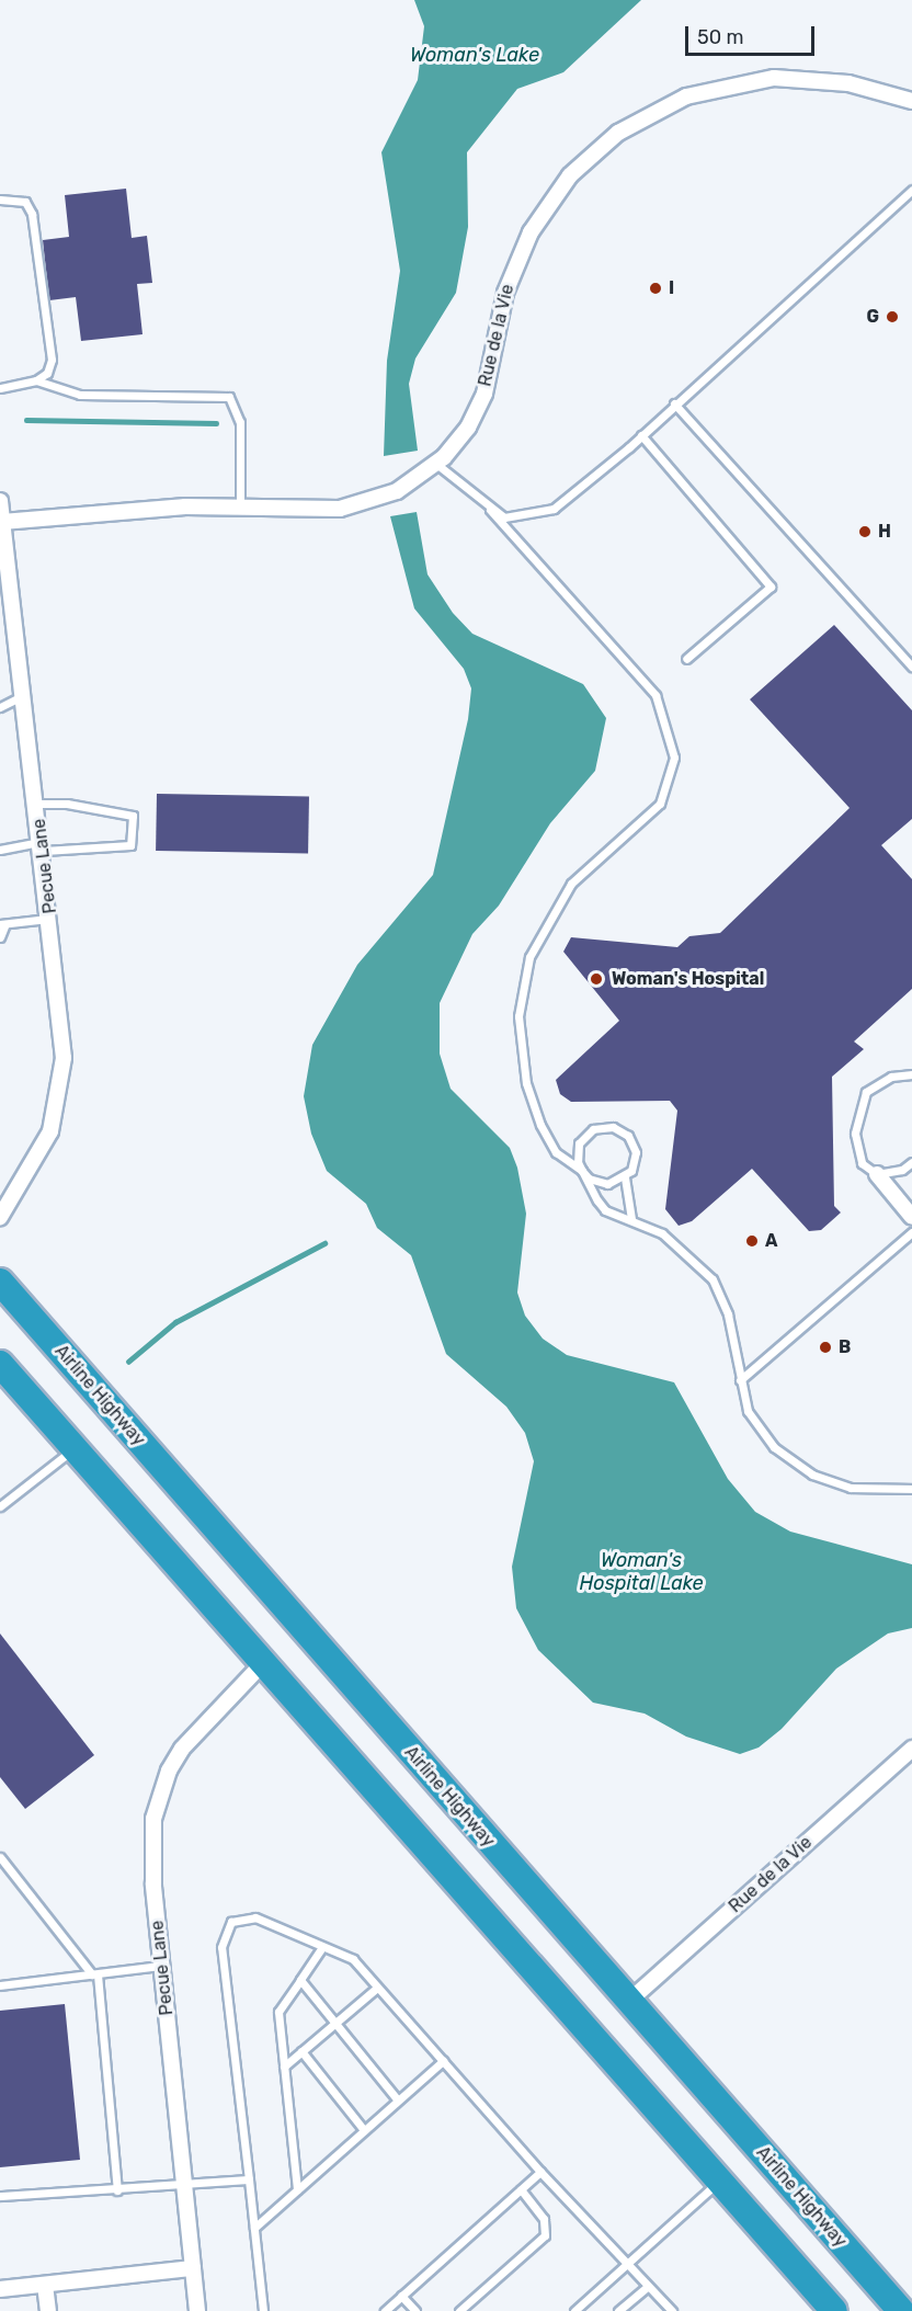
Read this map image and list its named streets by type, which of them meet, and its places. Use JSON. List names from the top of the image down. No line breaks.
{"streets":{"highway":["Airline Highway"],"street":["Rue de la Vie","Pecue Lane"]},"crossings":[["Rue de la Vie","Pecue Lane"],["Rue de la Vie","Airline Highway"]],"water":["Woman's Lake","Woman's Hospital Lake"],"places":["I","G","H","Woman's Hospital","A","B"],"scale_bar":"50 m"}
